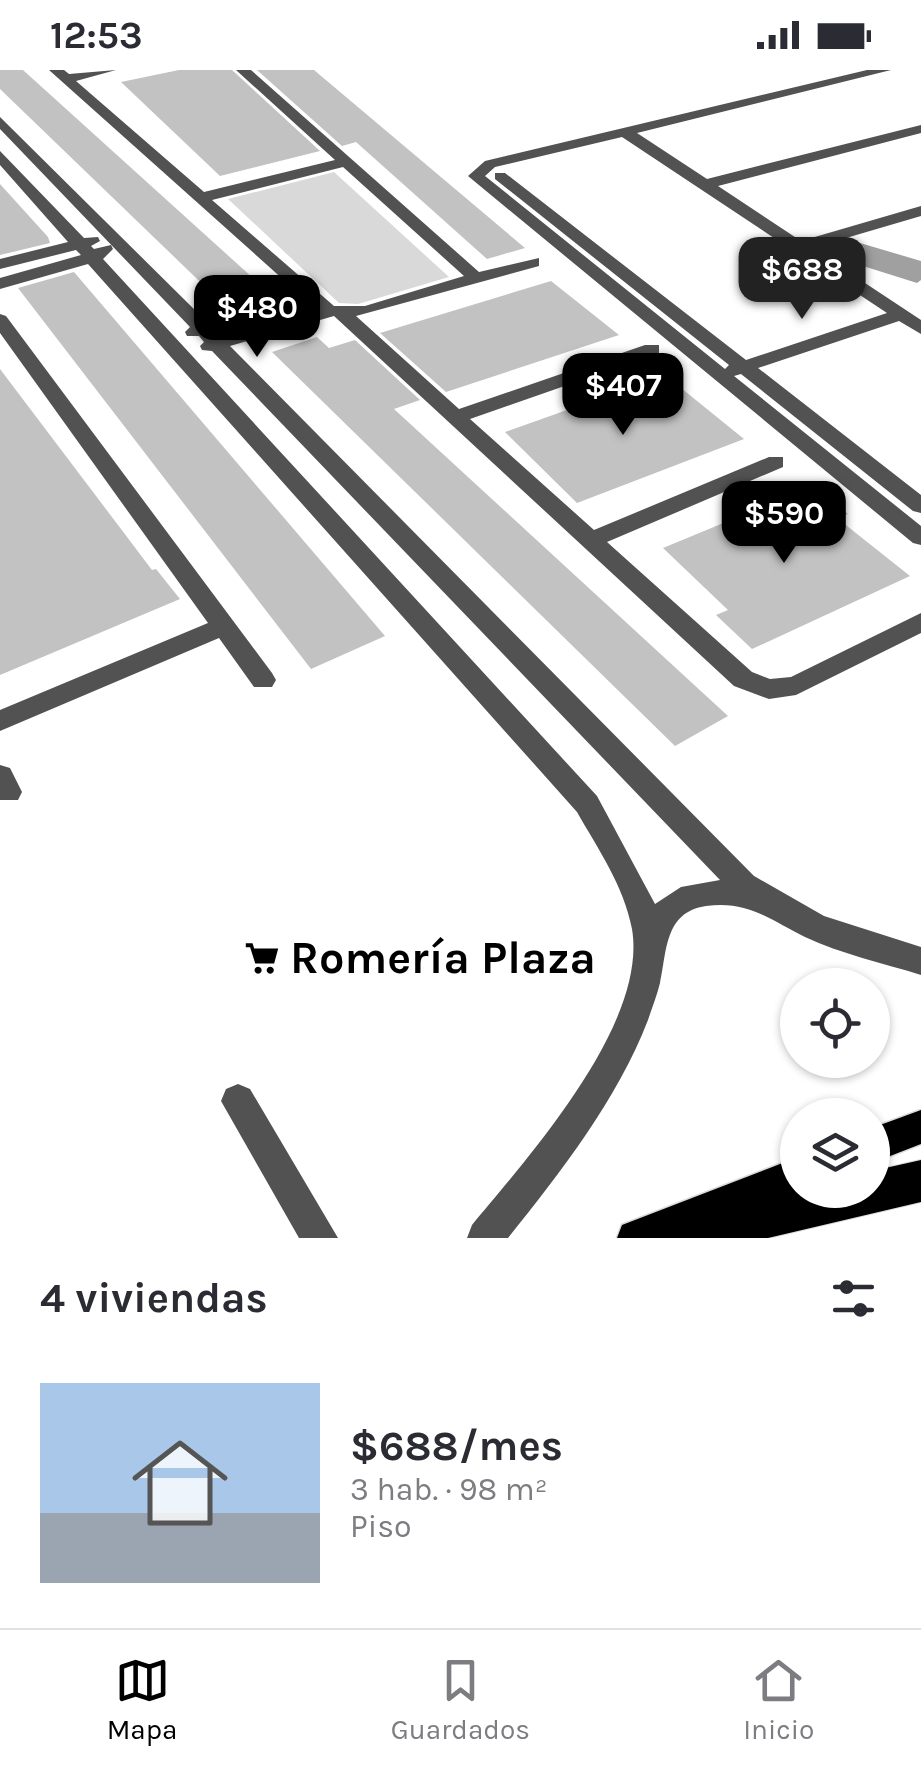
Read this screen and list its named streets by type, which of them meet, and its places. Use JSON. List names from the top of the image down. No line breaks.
{"places":{"supermarket":["Romería Plaza"]},"page":{"status":"12:53","price":["$688","$480","$407","$590"],"heading":"4 viviendas","list":[{"name":"$688/mes","note":"3 hab. · 98 m² · Piso"}],"tabs":["Mapa","Guardados","Inicio"]}}
